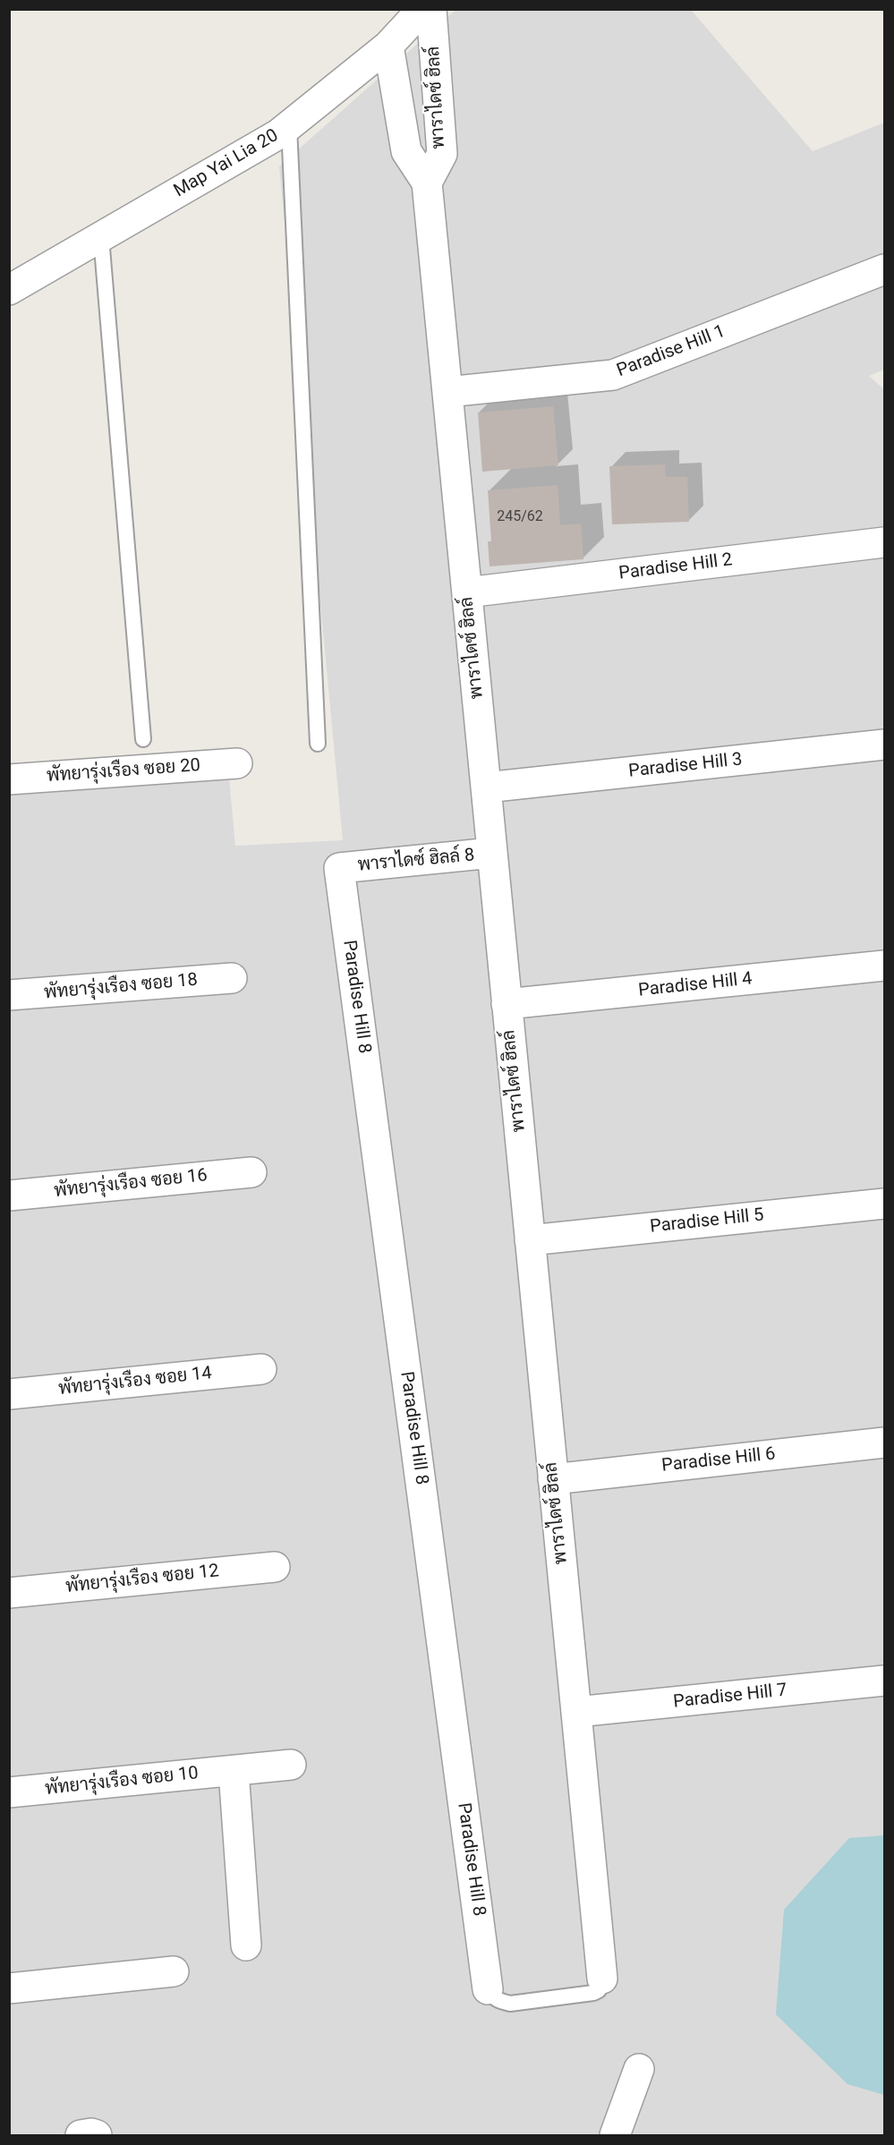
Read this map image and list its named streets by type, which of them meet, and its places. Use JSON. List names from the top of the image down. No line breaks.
{"streets":{"street":["พาราไดซ์ ฮิลล์","Map Yai Lia 20","Paradise Hill 1","Paradise Hill 2","Paradise Hill 3","พัทยารุ่งเรือง ซอย 20","พาราไดซ์ ฮิลล์ 8","Paradise Hill 4","พัทยารุ่งเรือง ซอย 18","พัทยารุ่งเรือง ซอย 16","Paradise Hill 5","พัทยารุ่งเรือง ซอย 14","Paradise Hill 6","พัทยารุ่งเรือง ซอย 12","Paradise Hill 7","พัทยารุ่งเรือง ซอย 10"]},"crossings":[["พาราไดซ์ ฮิลล์","Map Yai Lia 20"],["พาราไดซ์ ฮิลล์","Paradise Hill 1"],["พาราไดซ์ ฮิลล์","Paradise Hill 2"],["พาราไดซ์ ฮิลล์","Paradise Hill 3"],["พาราไดซ์ ฮิลล์","พาราไดซ์ ฮิลล์ 8"],["พาราไดซ์ ฮิลล์","Paradise Hill 4"],["พาราไดซ์ ฮิลล์","Paradise Hill 5"],["พาราไดซ์ ฮิลล์","Paradise Hill 6"],["พาราไดซ์ ฮิลล์","Paradise Hill 7"]],"house_numbers":["245/62"]}
